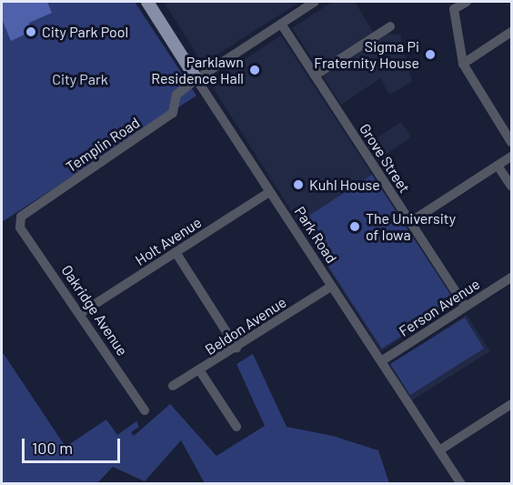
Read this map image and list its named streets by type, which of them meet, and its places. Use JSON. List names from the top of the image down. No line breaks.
{"streets":{"main road":["Park Road"],"street":["Templin Road","Grove Street","Holt Avenue","Ferson Avenue","Oakridge Avenue","Beldon Avenue"]},"crossings":[["Templin Road","Grove Street"],["Templin Road","Park Road"],["Templin Road","Oakridge Avenue"],["Grove Street","Ferson Avenue"],["Park Road","Holt Avenue"],["Park Road","Ferson Avenue"],["Park Road","Beldon Avenue"],["Holt Avenue","Oakridge Avenue"]],"parks":["City Park"],"places":["City Park Pool","Sigma Pi Fraternity House","Parklawn Residence Hall","Kuhl House","The University of Iowa"],"scale_bar":"100 m"}
